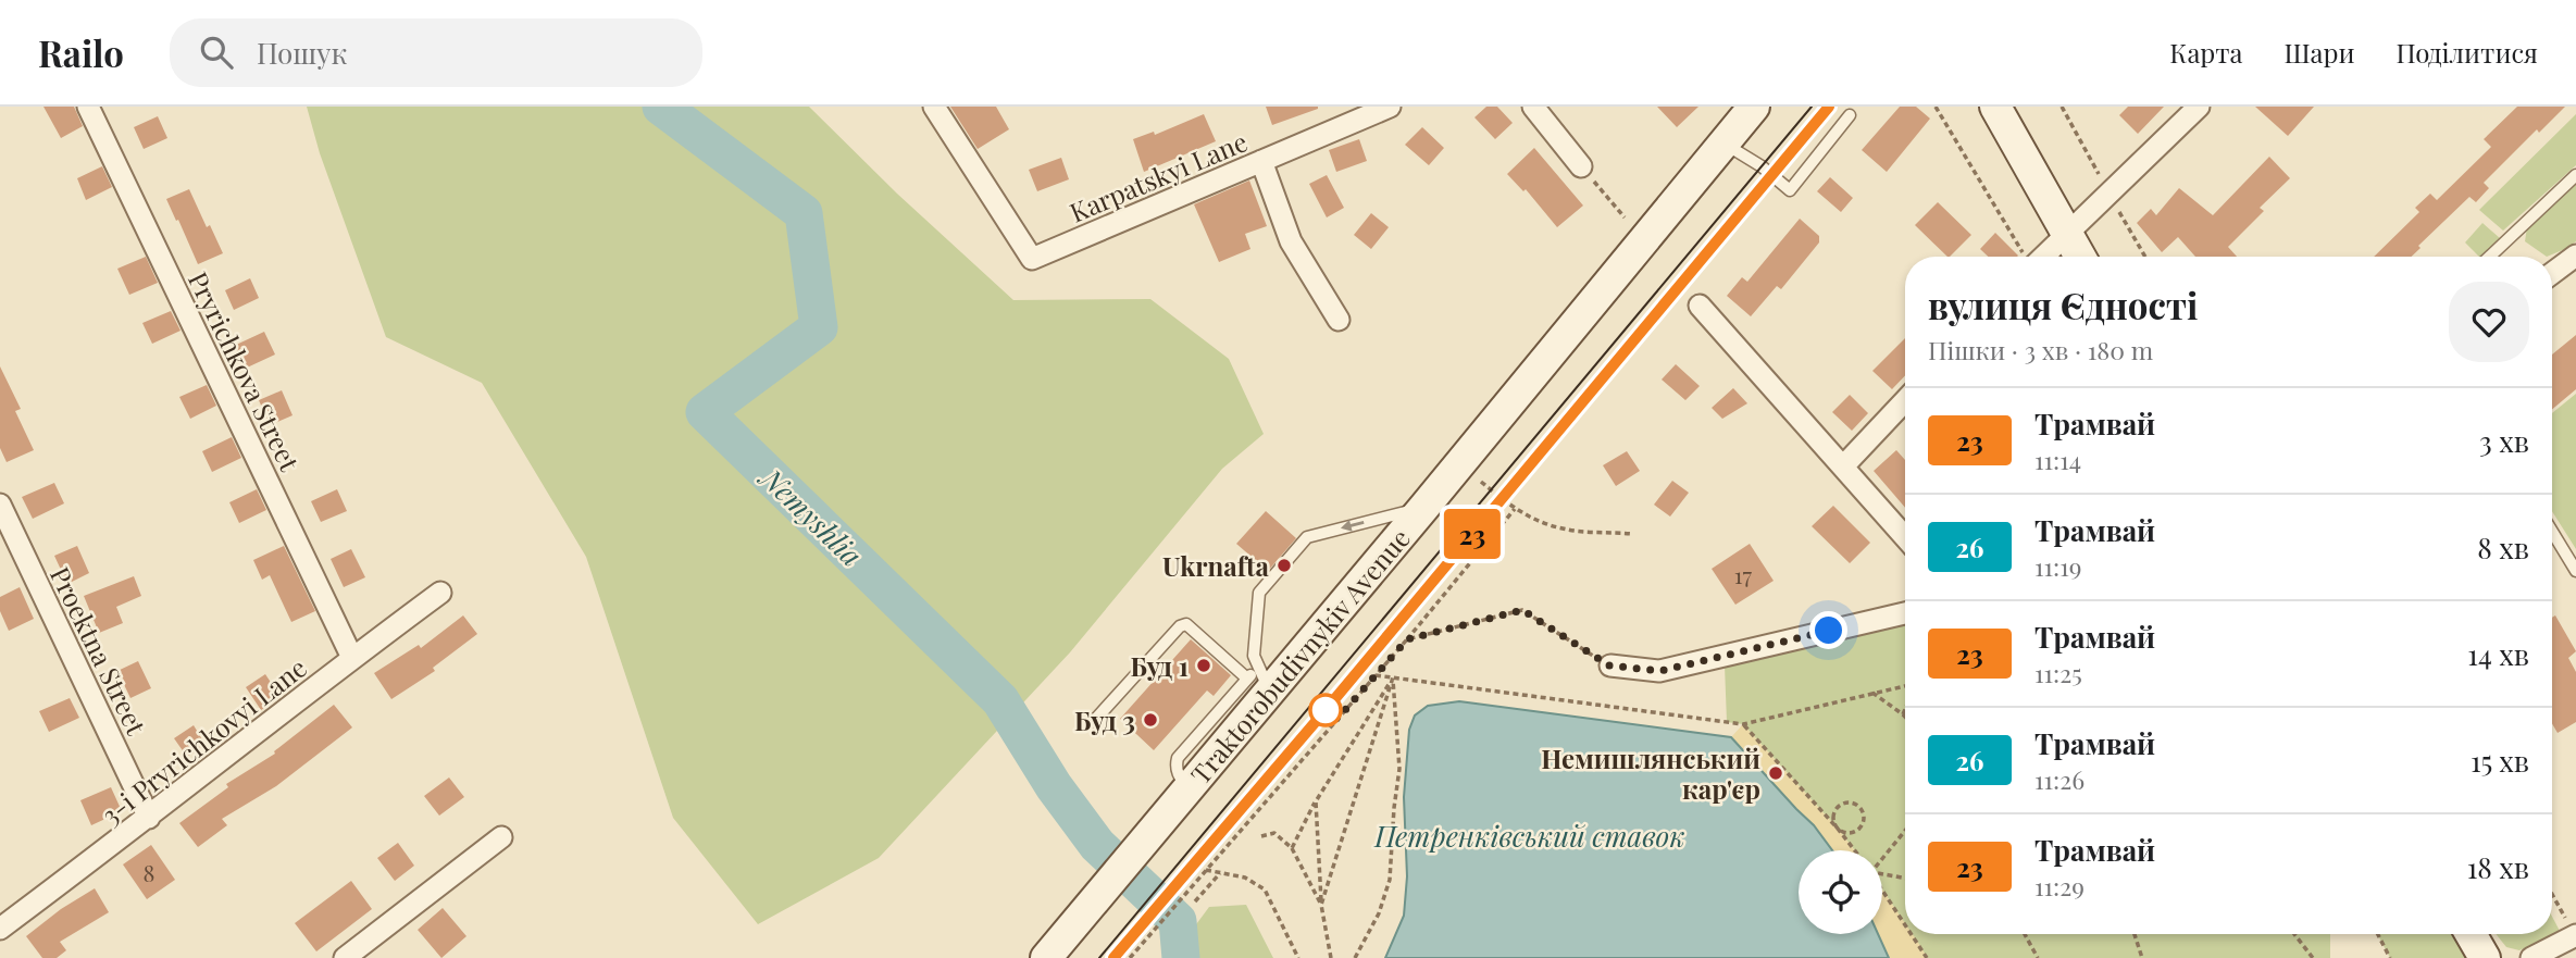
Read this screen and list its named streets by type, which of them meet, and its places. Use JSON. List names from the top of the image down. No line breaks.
{"streets":{"main road":["Traktorobudivnykiv Avenue"],"street":["Karpatskyi Lane","Pryrichkova Street","Proektna Street","3-i Pryrichkovyi Lane"]},"crossings":[["Pryrichkova Street","3-i Pryrichkovyi Lane"],["Proektna Street","3-i Pryrichkovyi Lane"]],"water":["Nemyshlia","Петренківський ставок"],"places":["Ukrnafta","Буд 1","Буд 3","Немишлянський кар'єр"],"lines":["tram line 23"],"house_numbers":["17","8"],"page":{"header":"Railo","search":"Пошук","nav":["Карта","Шари","Поділитися"],"on_map":"23","heading":["вулиця Єдності","Пішки · 3 хв · 180 m"],"list":[{"mark":"23","name":"Трамвай","note":"11:14","value":"3 хв"},{"mark":"26","name":"Трамвай","note":"11:19","value":"8 хв"},{"mark":"23","name":"Трамвай","note":"11:25","value":"14 хв"},{"mark":"26","name":"Трамвай","note":"11:26","value":"15 хв"},{"mark":"23","name":"Трамвай","note":"11:29","value":"18 хв"}]}}
